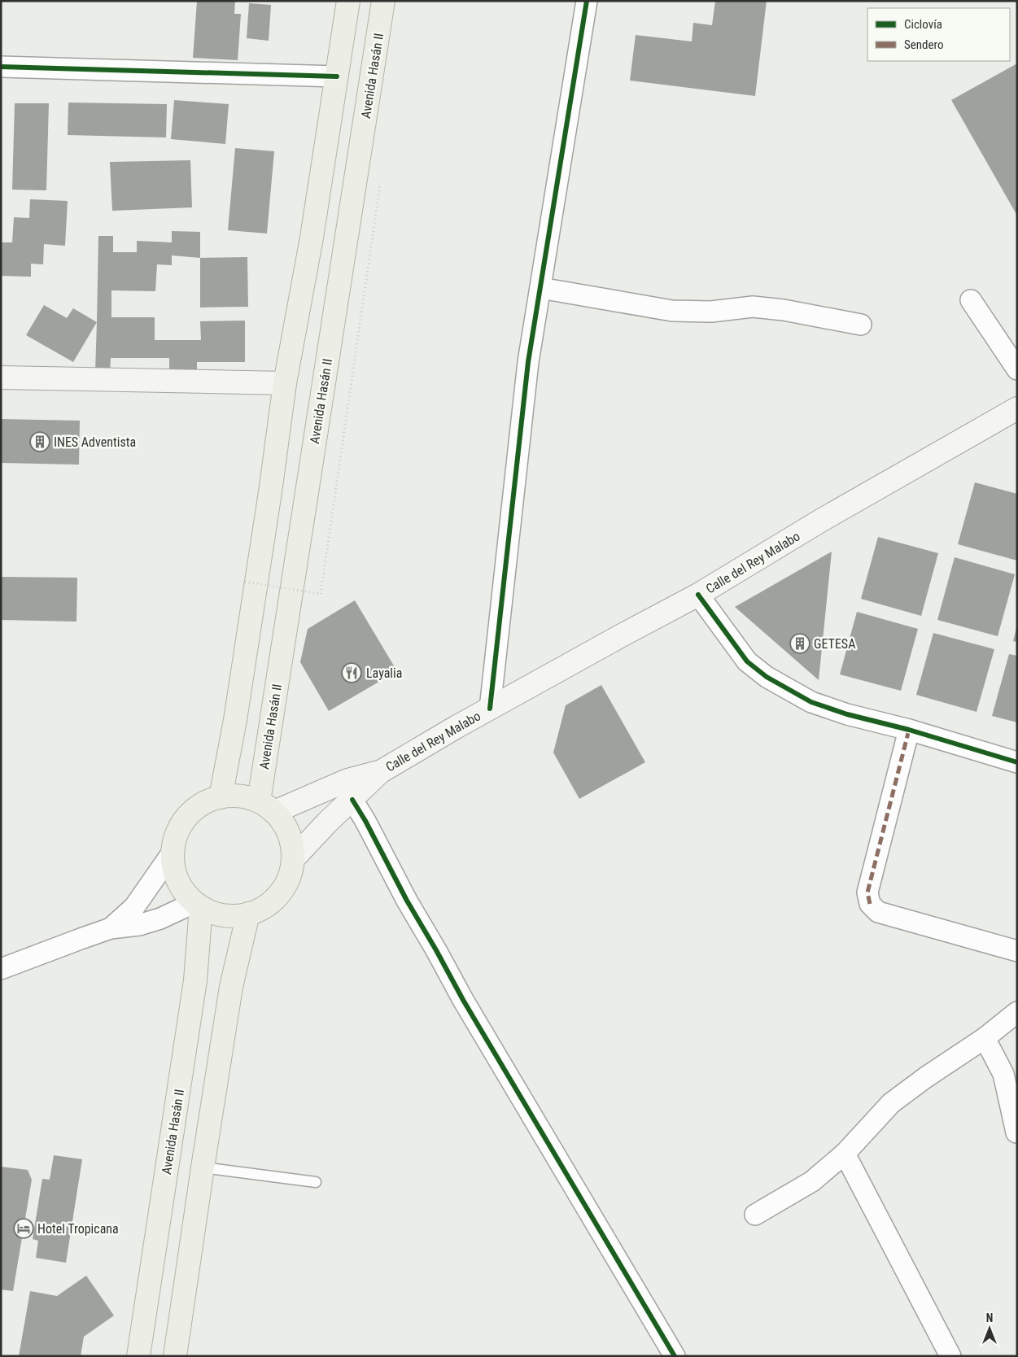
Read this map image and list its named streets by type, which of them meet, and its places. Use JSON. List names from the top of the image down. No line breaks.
{"streets":{"main road":["Avenida Hasán II","Calle del Rey Malabo"]},"crossings":[["Avenida Hasán II","Calle del Rey Malabo"]],"places":{"building":["INES Adventista","GETESA"],"restaurant":["Layalia"],"hotel":["Hotel Tropicana"]},"legend":["Ciclovía","Sendero"],"north":"top"}
